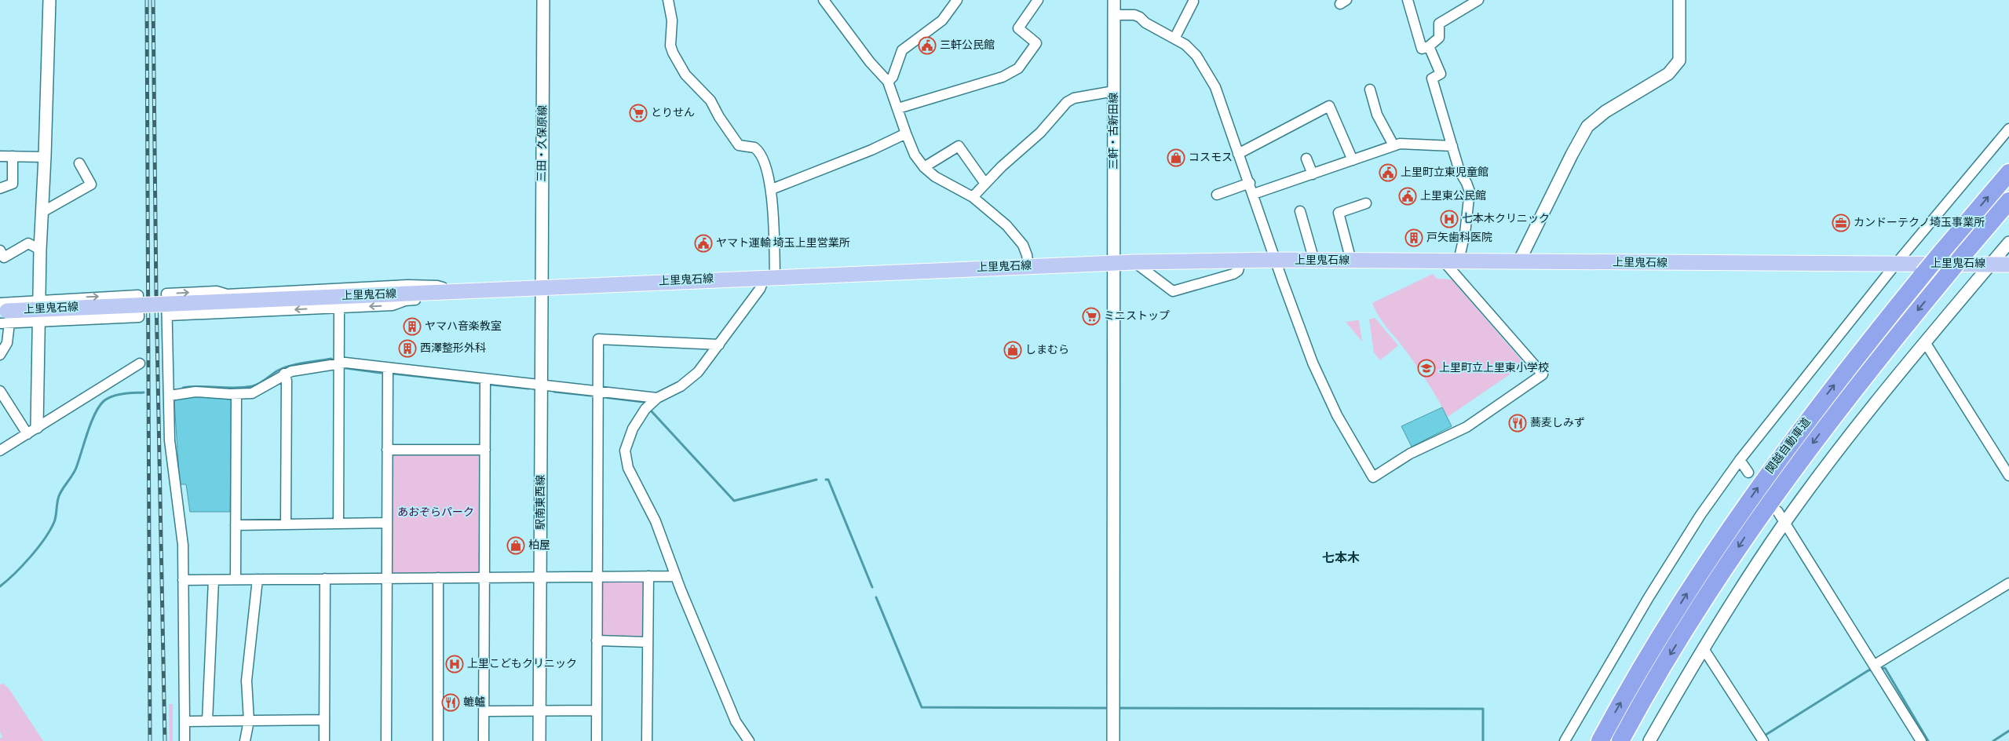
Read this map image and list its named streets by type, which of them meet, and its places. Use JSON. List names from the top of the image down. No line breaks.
{"streets":{"highway":["関越自動車道"],"main road":["上里鬼石線"],"street":["三軒・古新田線","三田・久保原線","駅南東西線"]},"crossings":[["三軒・古新田線","上里鬼石線"],["三田・久保原線","上里鬼石線"],["三田・久保原線","駅南東西線"],["上里鬼石線","駅南東西線"]],"districts":["七本木"],"parks":["あおぞらパーク"],"places":{"public building":["三軒公民館","上里町立東児童館","上里東公民館","ヤマト運輸 埼玉上里営業所"],"supermarket":["とりせん","ミニストップ"],"shop":["コスモス","しまむら","柏屋"],"hospital":["七本木クリニック","上里こどもクリニック"],"office":["カンドーテクノ埼玉事業所"],"building":["戸矢歯科医院","ヤマハ音楽教室","西澤整形外科"],"school or university":["上里町立上里東小学校"],"restaurant":["蕎麦しみず","轆轤"]}}
